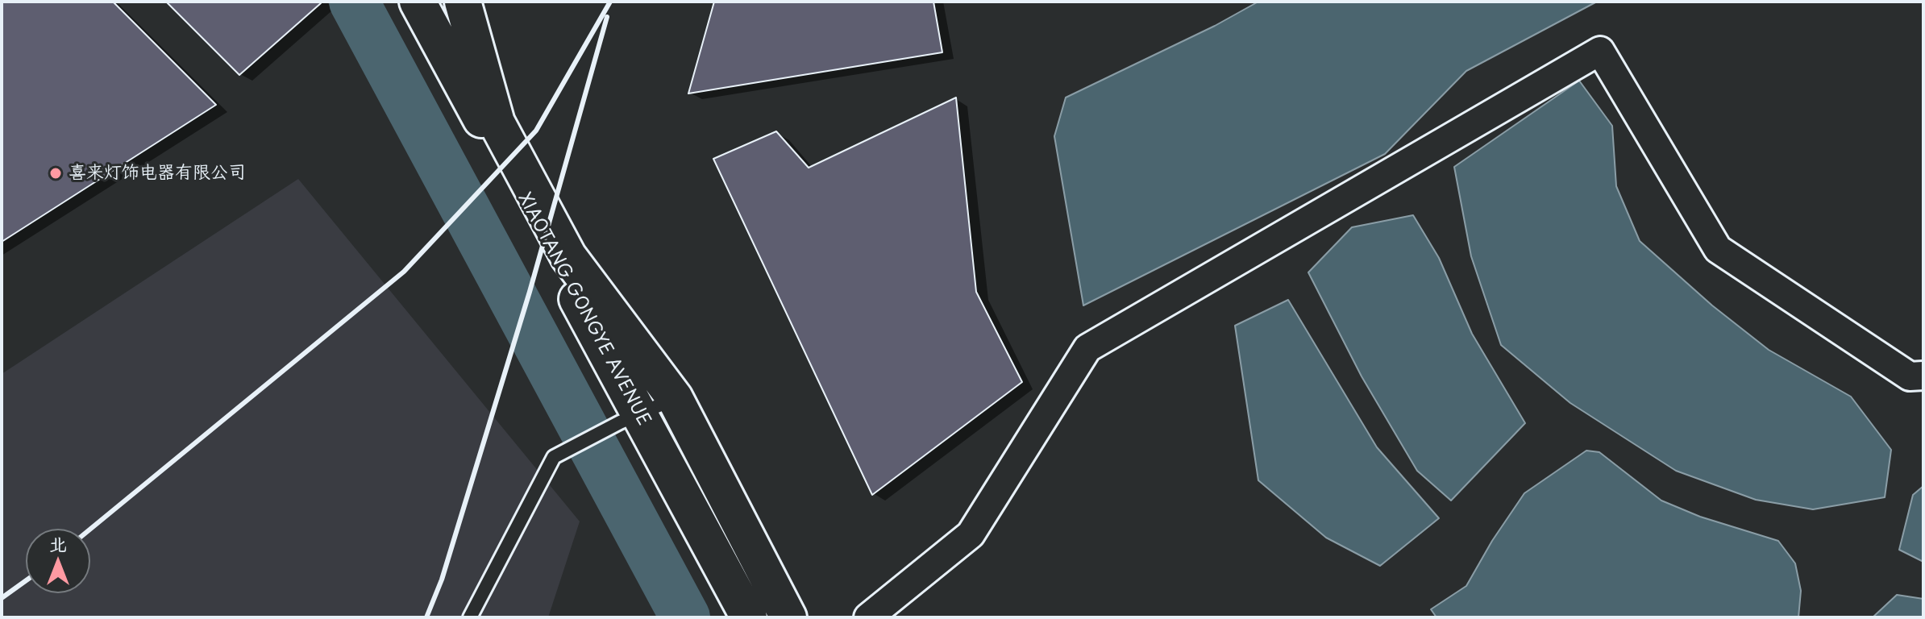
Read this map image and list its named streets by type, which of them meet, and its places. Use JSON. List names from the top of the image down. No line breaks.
{"streets":{"main road":["XIAOTANG GONGYE AVENUE"]},"places":["喜来灯饰电器有限公司"],"north":"top"}
